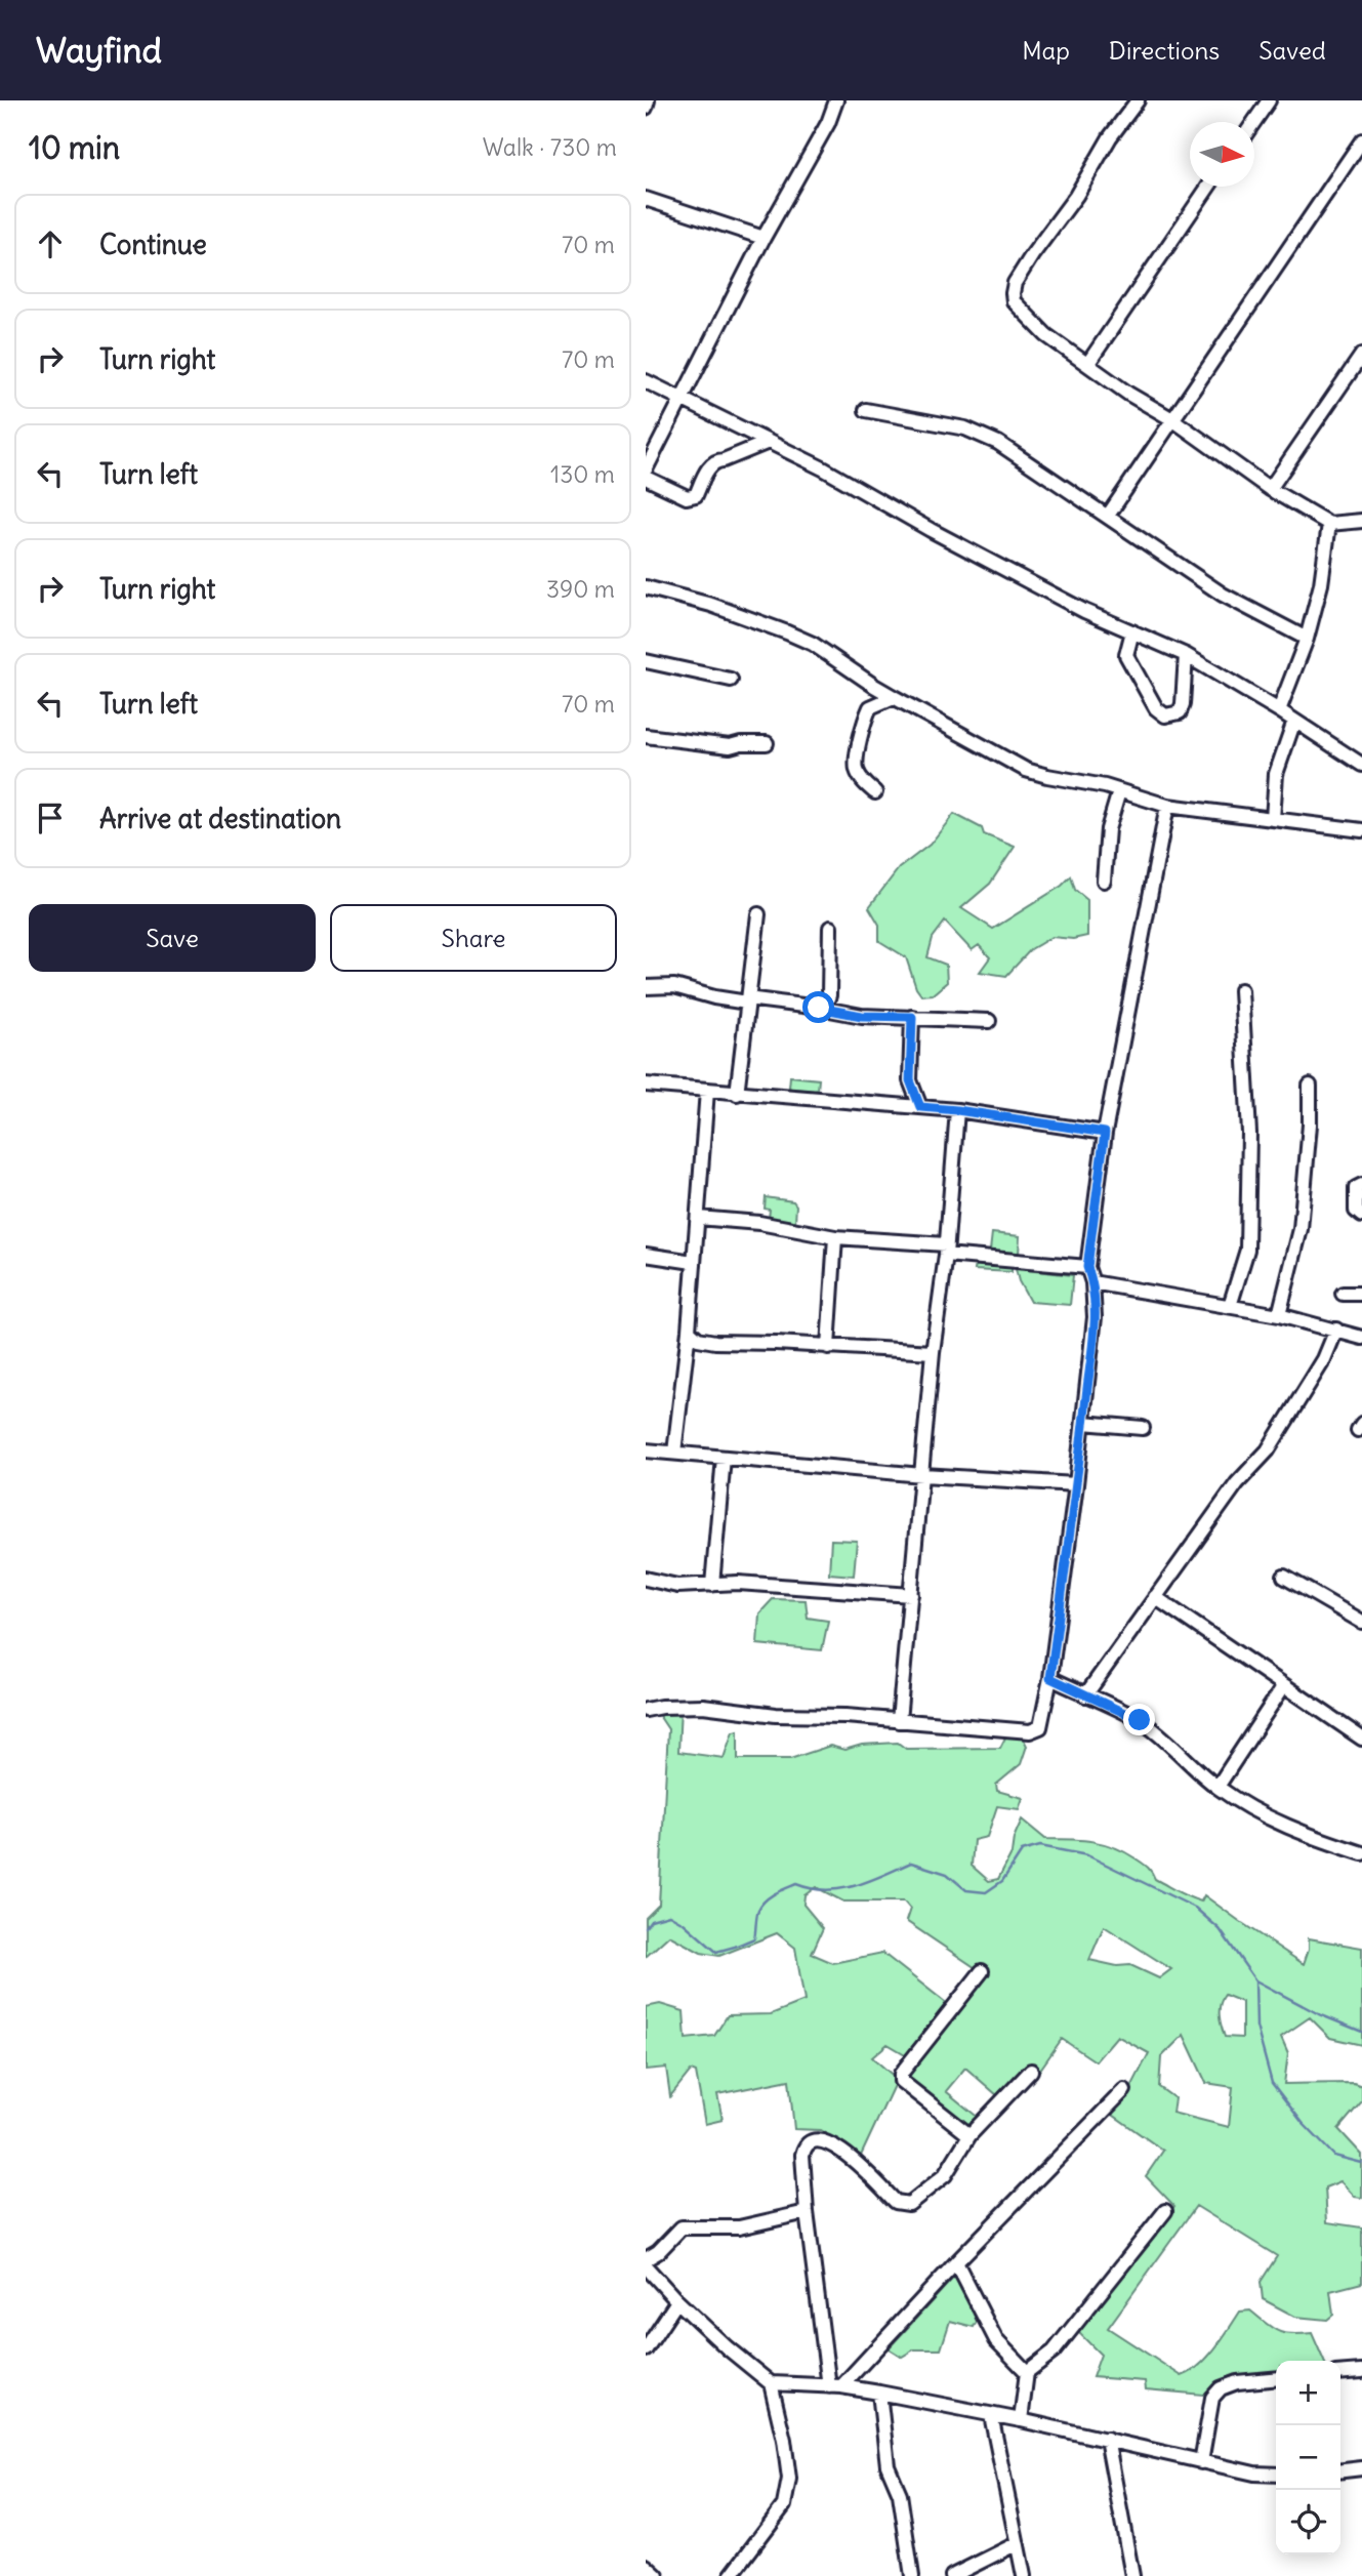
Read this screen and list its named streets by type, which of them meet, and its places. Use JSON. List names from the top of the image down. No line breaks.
{"north":"right","page":{"header":"Wayfind","nav":["Map","Directions","Saved"],"heading":["10 min","Walk · 730 m"],"list":[["Continue","70 m"],["Turn right","70 m"],["Turn left","130 m"],["Turn right","390 m"],["Turn left","70 m"],"Arrive at destination"],"buttons":["Save","Share"],"map_buttons":["+","−"]}}
